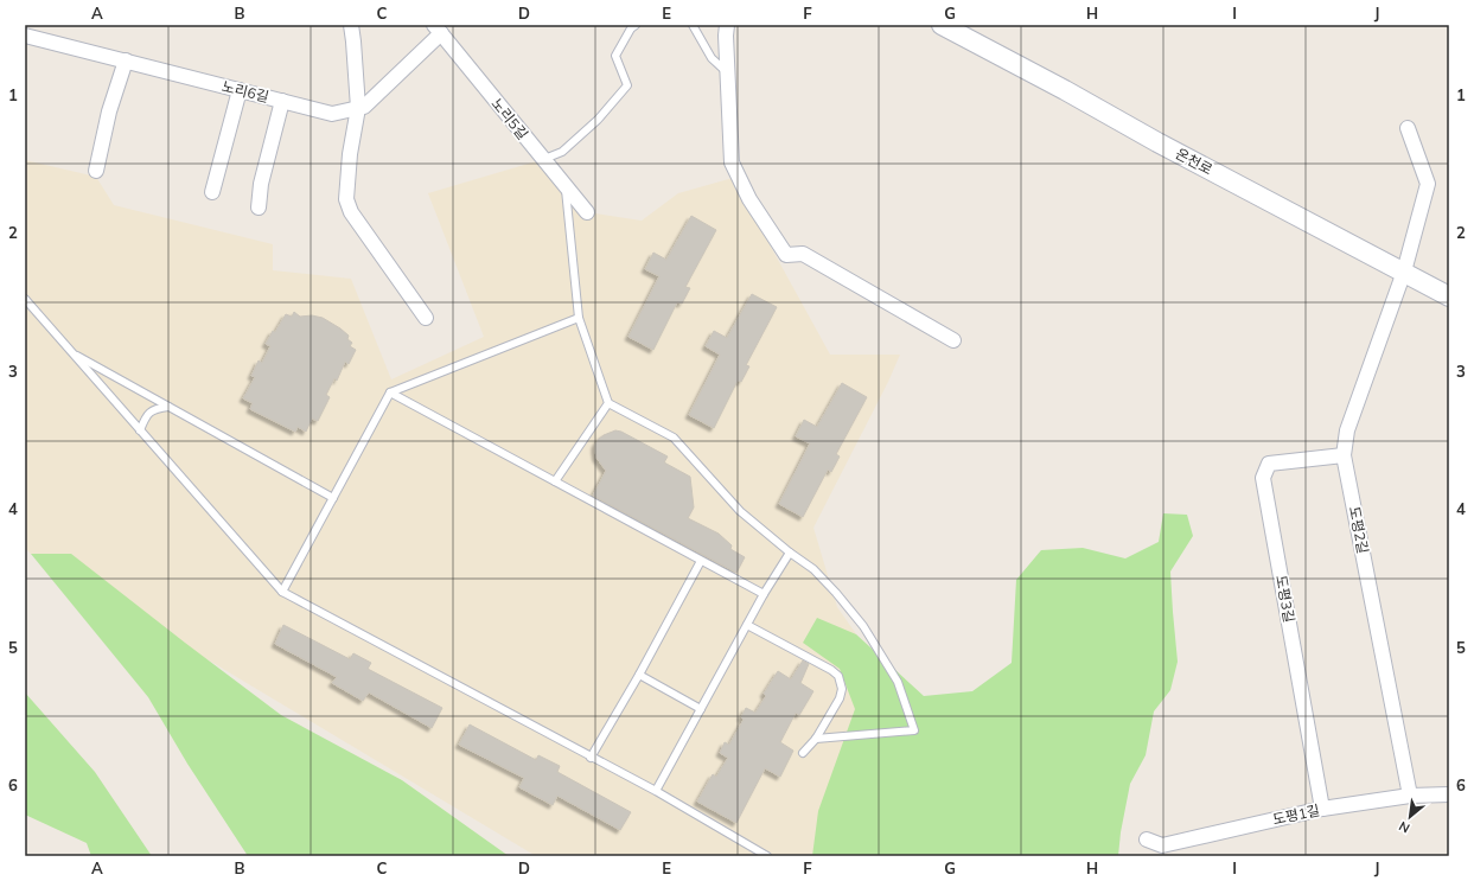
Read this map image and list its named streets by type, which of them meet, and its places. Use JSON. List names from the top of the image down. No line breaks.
{"streets":{"street":["노리6길","노리5길","온천로","도평2길","도평3길","도평1길"]},"crossings":[["노리6길","노리5길"],["온천로","도평2길"],["도평2길","도평3길"],["도평2길","도평1길"],["도평3길","도평1길"]],"north":"bottom left","grid":{"columns":["A","B","C","D","E","F","G","H","I","J"],"rows":["1","2","3","4","5","6"]}}
